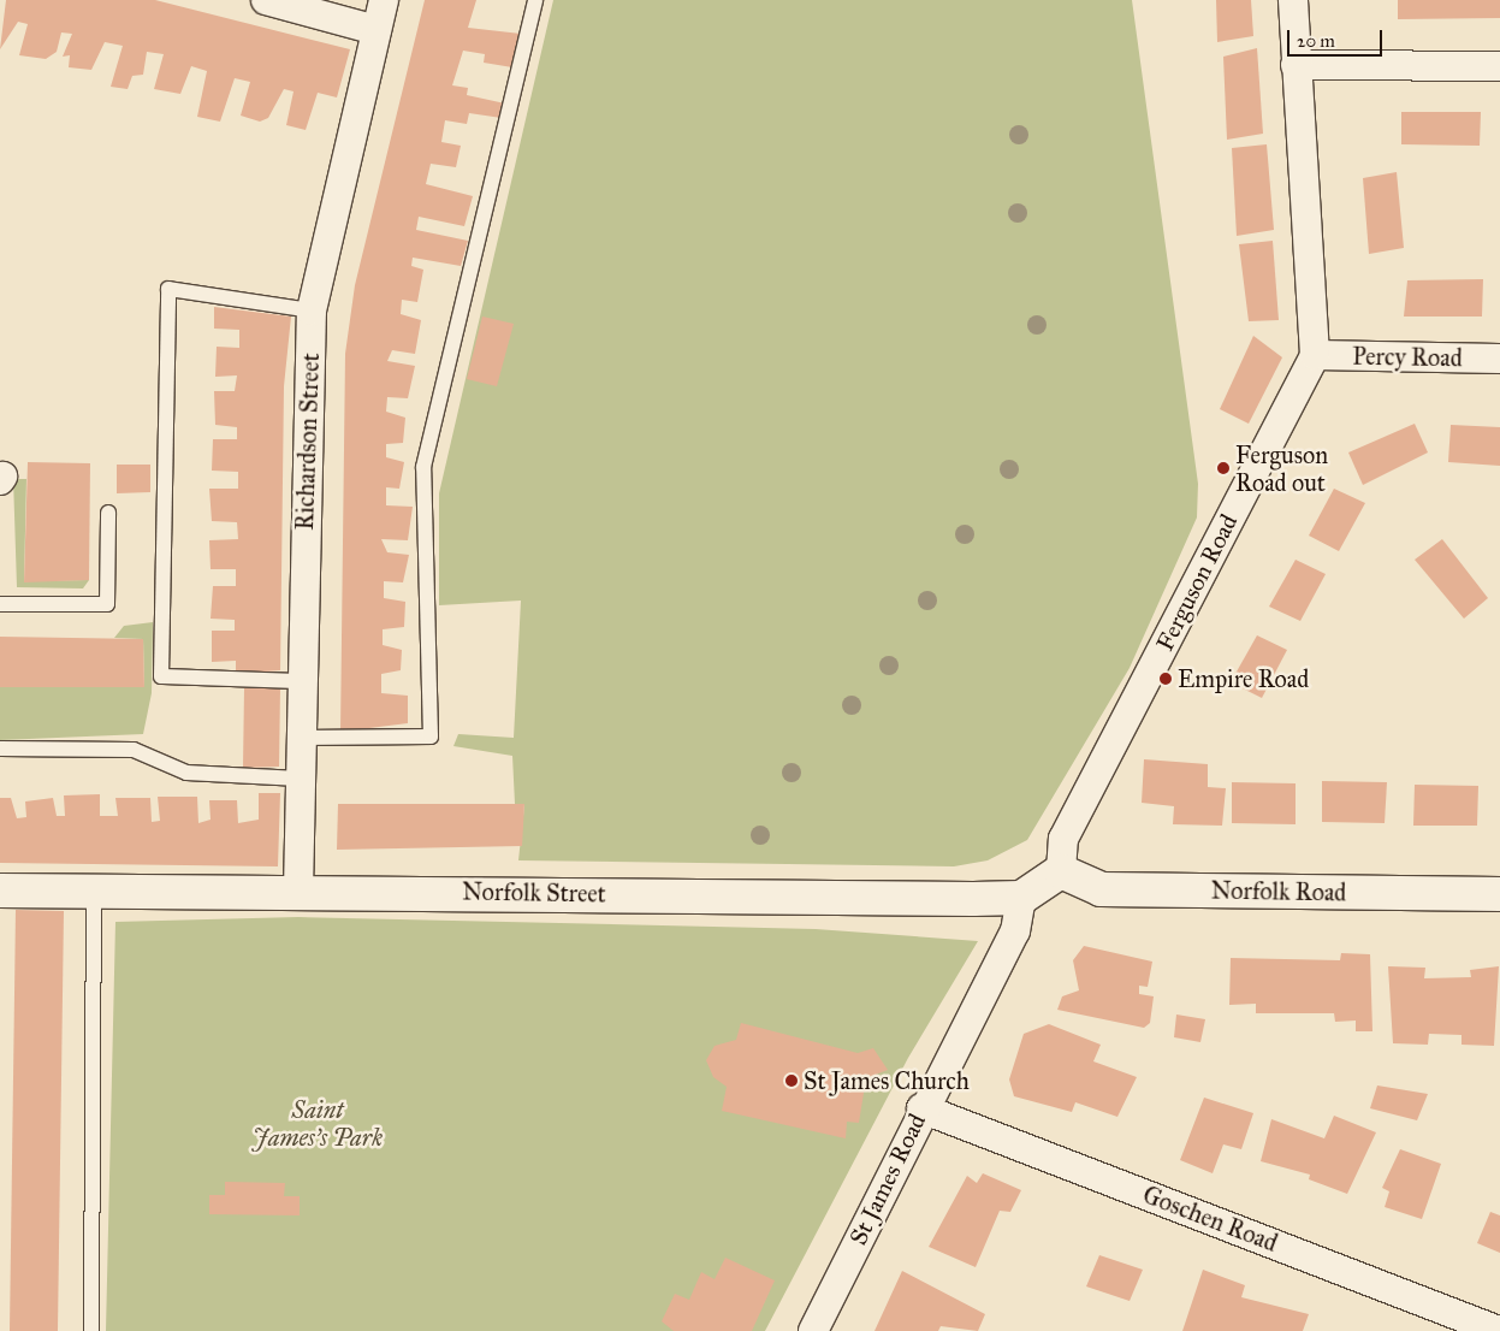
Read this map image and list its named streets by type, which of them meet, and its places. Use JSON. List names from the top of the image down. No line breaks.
{"streets":{"street":["Percy Road","Richardson Street","Ferguson Road","Norfolk Road","Norfolk Street","St James Road","Goschen Road"]},"crossings":[["Percy Road","Ferguson Road"],["Richardson Street","Norfolk Street"],["Ferguson Road","Norfolk Road"],["Norfolk Street","St James Road"],["St James Road","Goschen Road"]],"parks":["Saint James's Park"],"places":["Ferguson Road out","Empire Road","St James Church"],"scale_bar":"20 m"}
